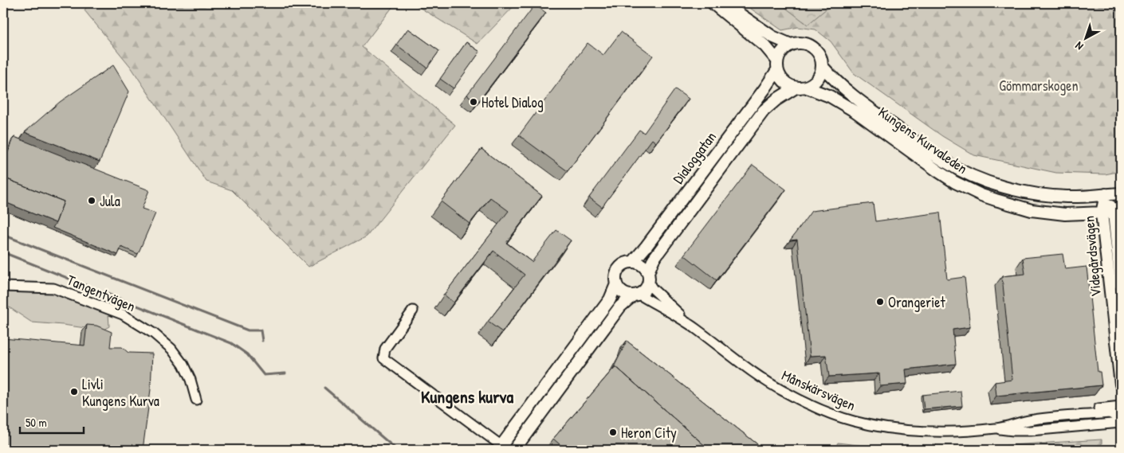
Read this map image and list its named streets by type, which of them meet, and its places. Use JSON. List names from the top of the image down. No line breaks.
{"streets":{"street":["Kungens Kurvaleden","Dialoggatan","Videgårdsvägen","Tangentvägen","Månskärsvägen"]},"crossings":[["Kungens Kurvaleden","Dialoggatan"],["Kungens Kurvaleden","Videgårdsvägen"],["Dialoggatan","Månskärsvägen"]],"districts":["Kungens kurva"],"parks":["Gömmarskogen"],"places":["Hotel Dialog","Jula","Orangeriet","Livli Kungens Kurva","Heron City"],"scale_bar":"50 m","north":"bottom left"}
